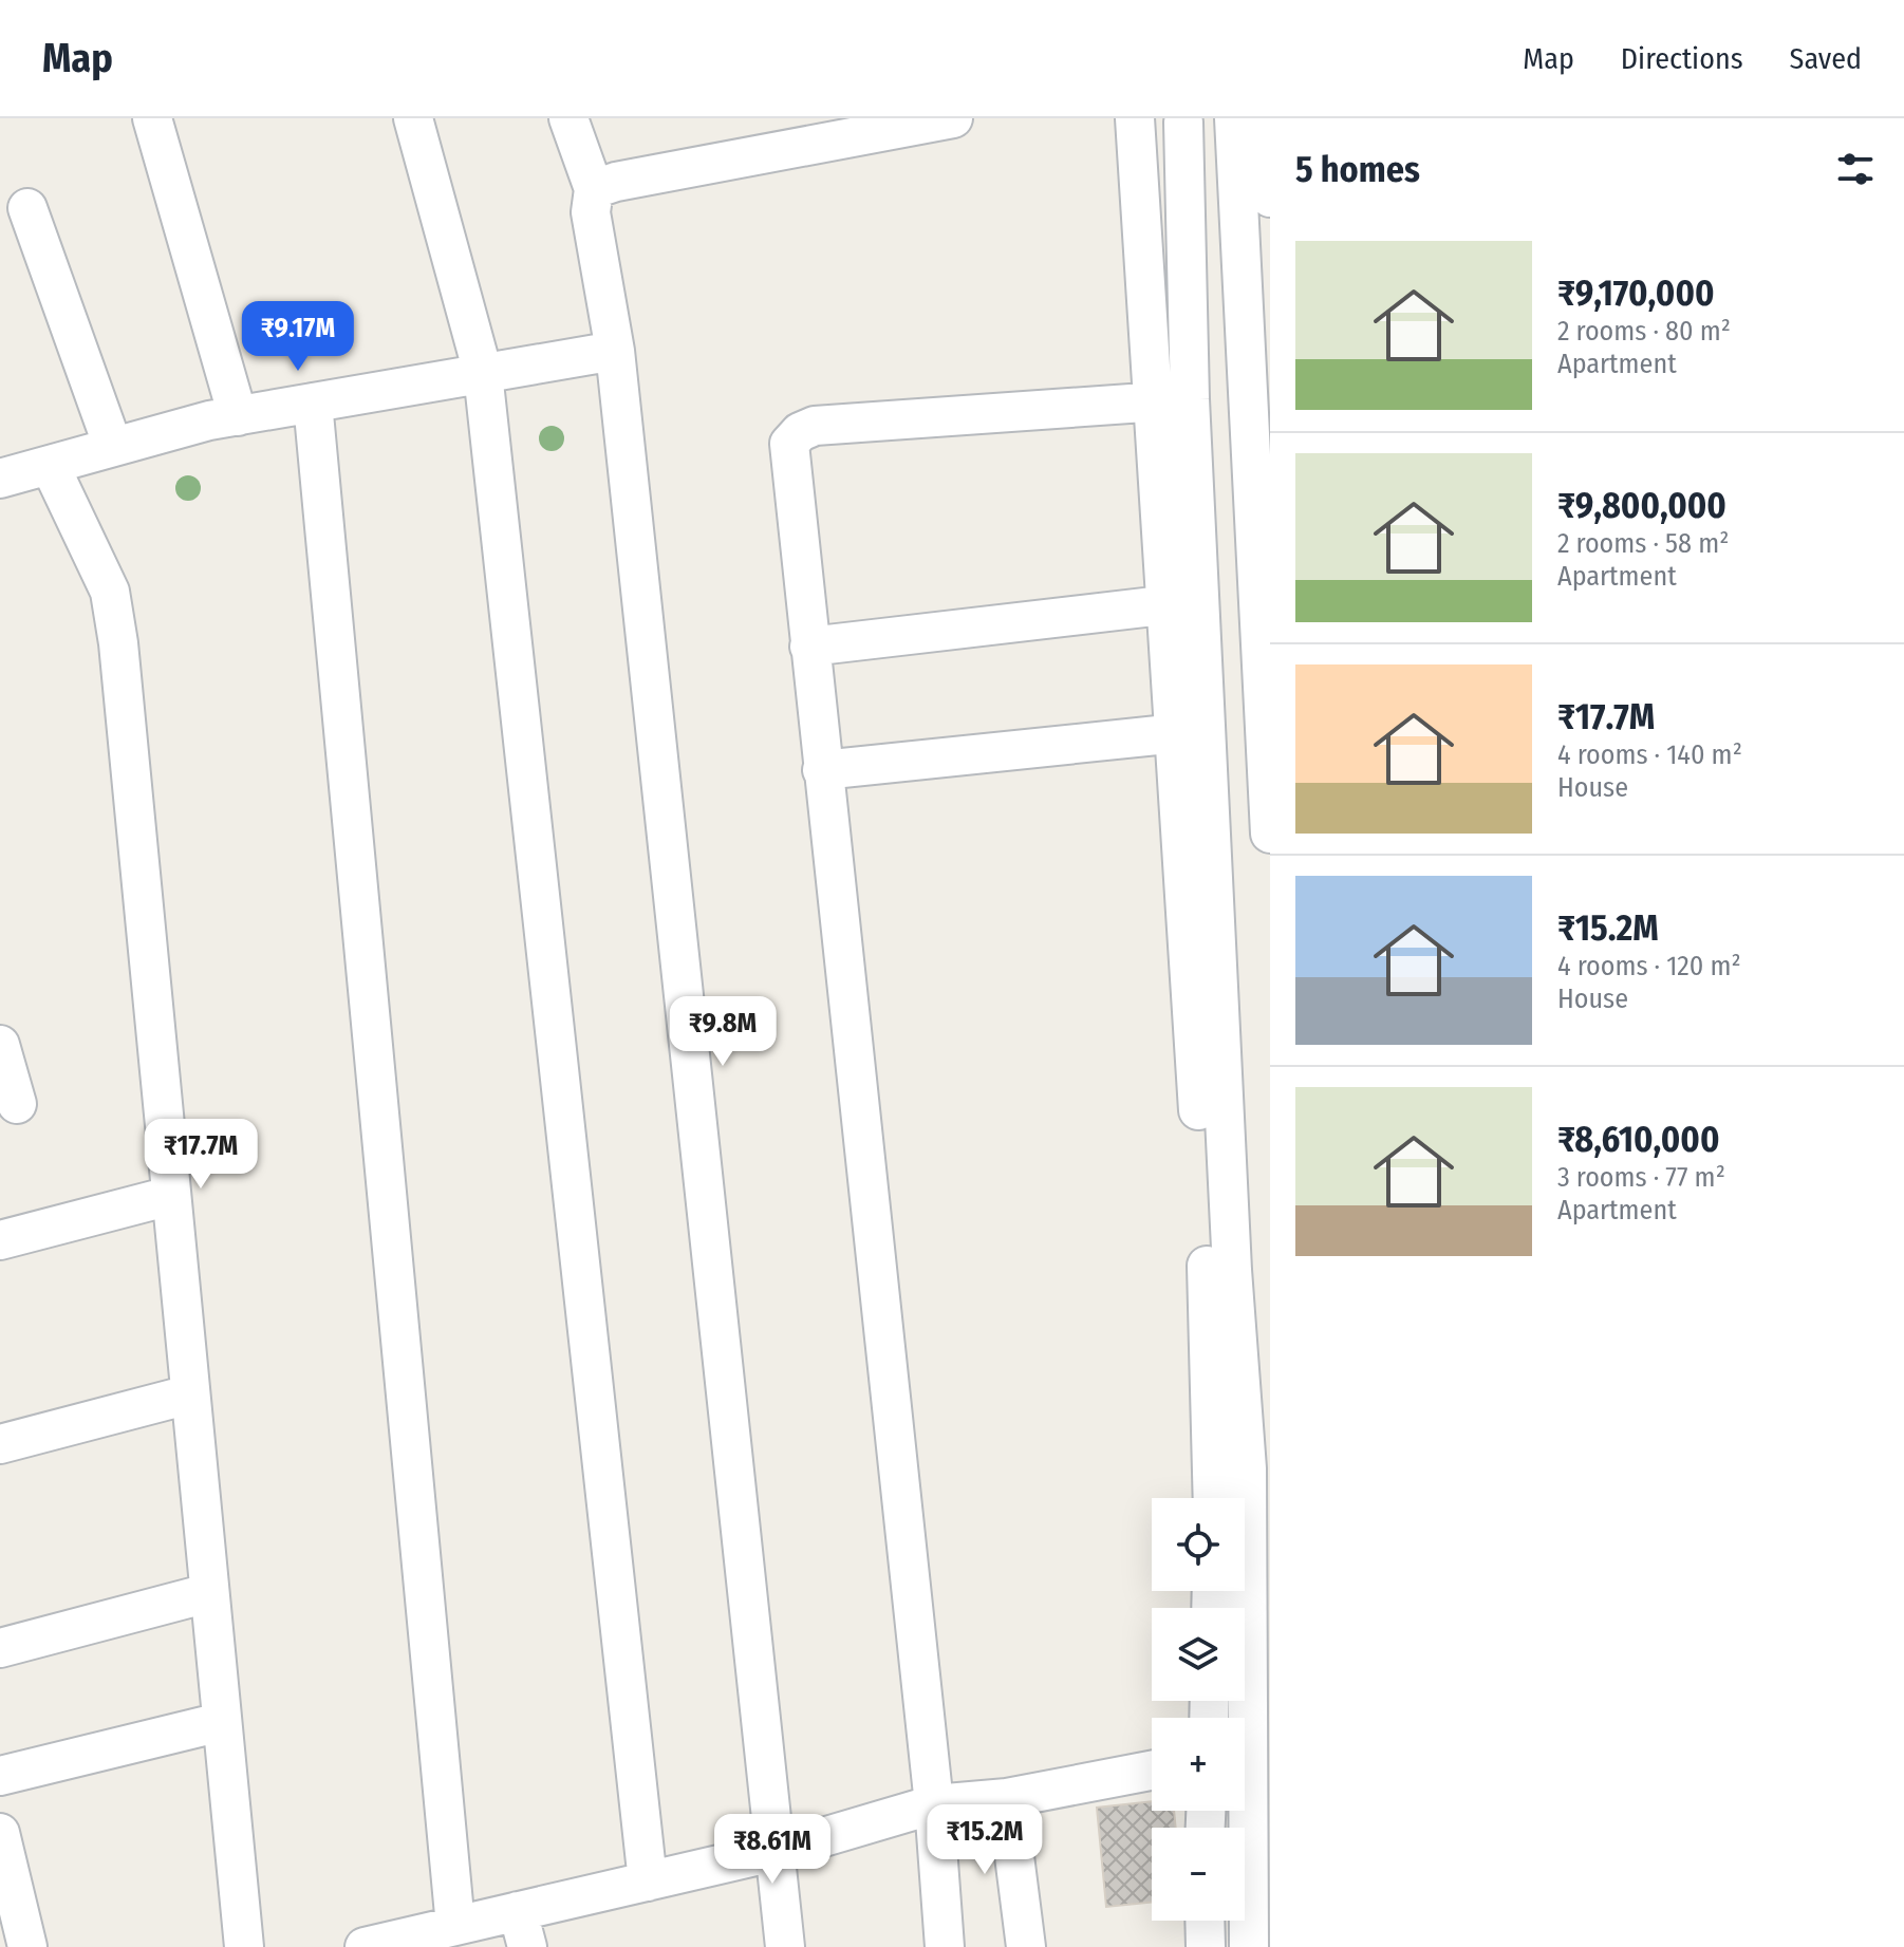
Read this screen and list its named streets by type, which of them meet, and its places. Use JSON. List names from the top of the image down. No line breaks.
{"page":{"header":"Map","nav":["Map","Directions","Saved"],"heading":"5 homes","list":[{"name":"₹9,170,000","note":"2 rooms · 80 m² · Apartment"},{"name":"₹9,800,000","note":"2 rooms · 58 m² · Apartment"},{"name":"₹17.7M","note":"4 rooms · 140 m² · House"},{"name":"₹15.2M","note":"4 rooms · 120 m² · House"},{"name":"₹8,610,000","note":"3 rooms · 77 m² · Apartment"}],"price":["₹9.17M","₹9.8M","₹17.7M","₹15.2M","₹8.61M"],"map_buttons":["+","−"]}}
